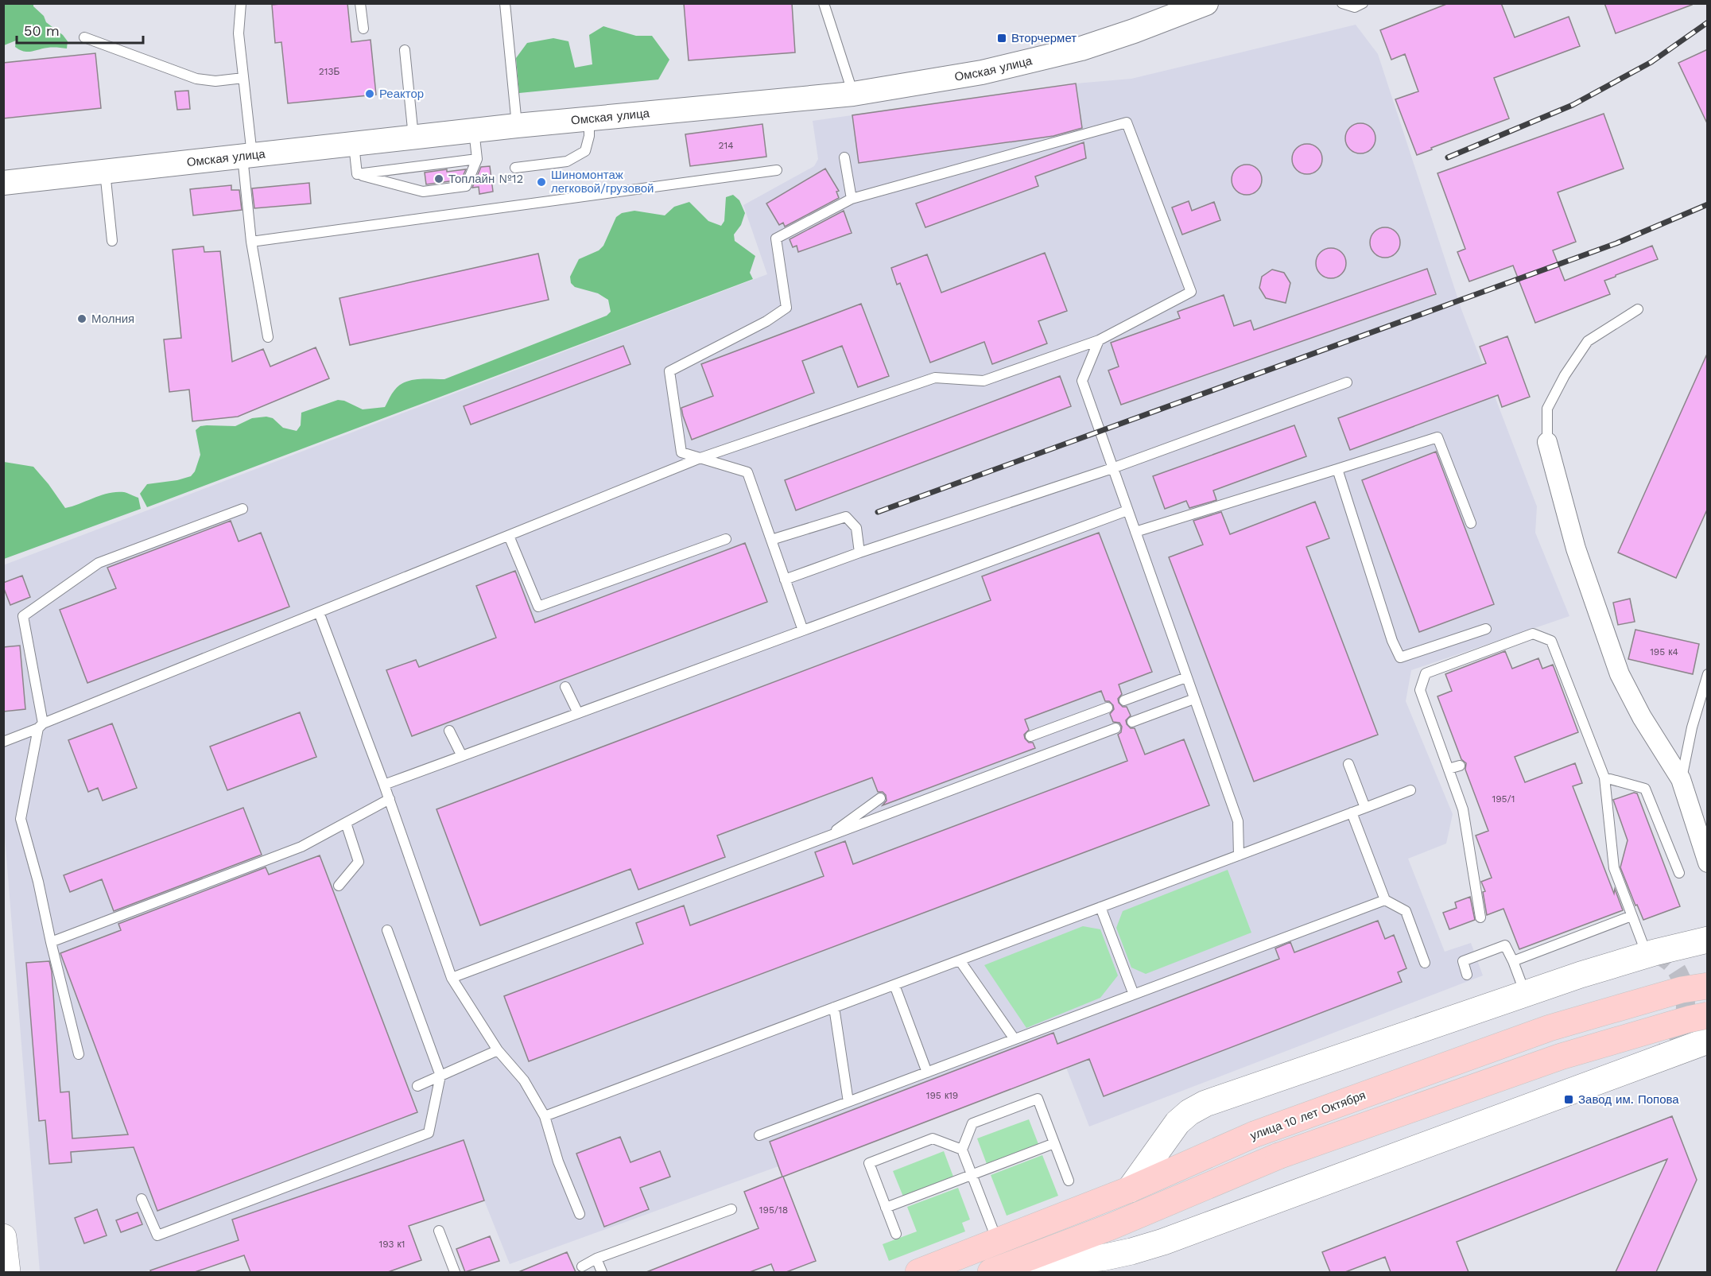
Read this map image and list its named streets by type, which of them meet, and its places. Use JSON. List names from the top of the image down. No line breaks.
{"streets":{"main road":["улица 10 лет Октября"],"street":["Омская улица"]},"places":{"transit":["Вторчермет","Завод им. Попова"],"other":["Реактор","Топлайн №12","Шиномонтаж легковой/грузовой","Молния"]},"house_numbers":["213Б","214","195 к4","195/1","195 к19","195/18","193 к1"],"scale_bar":"50 m"}
